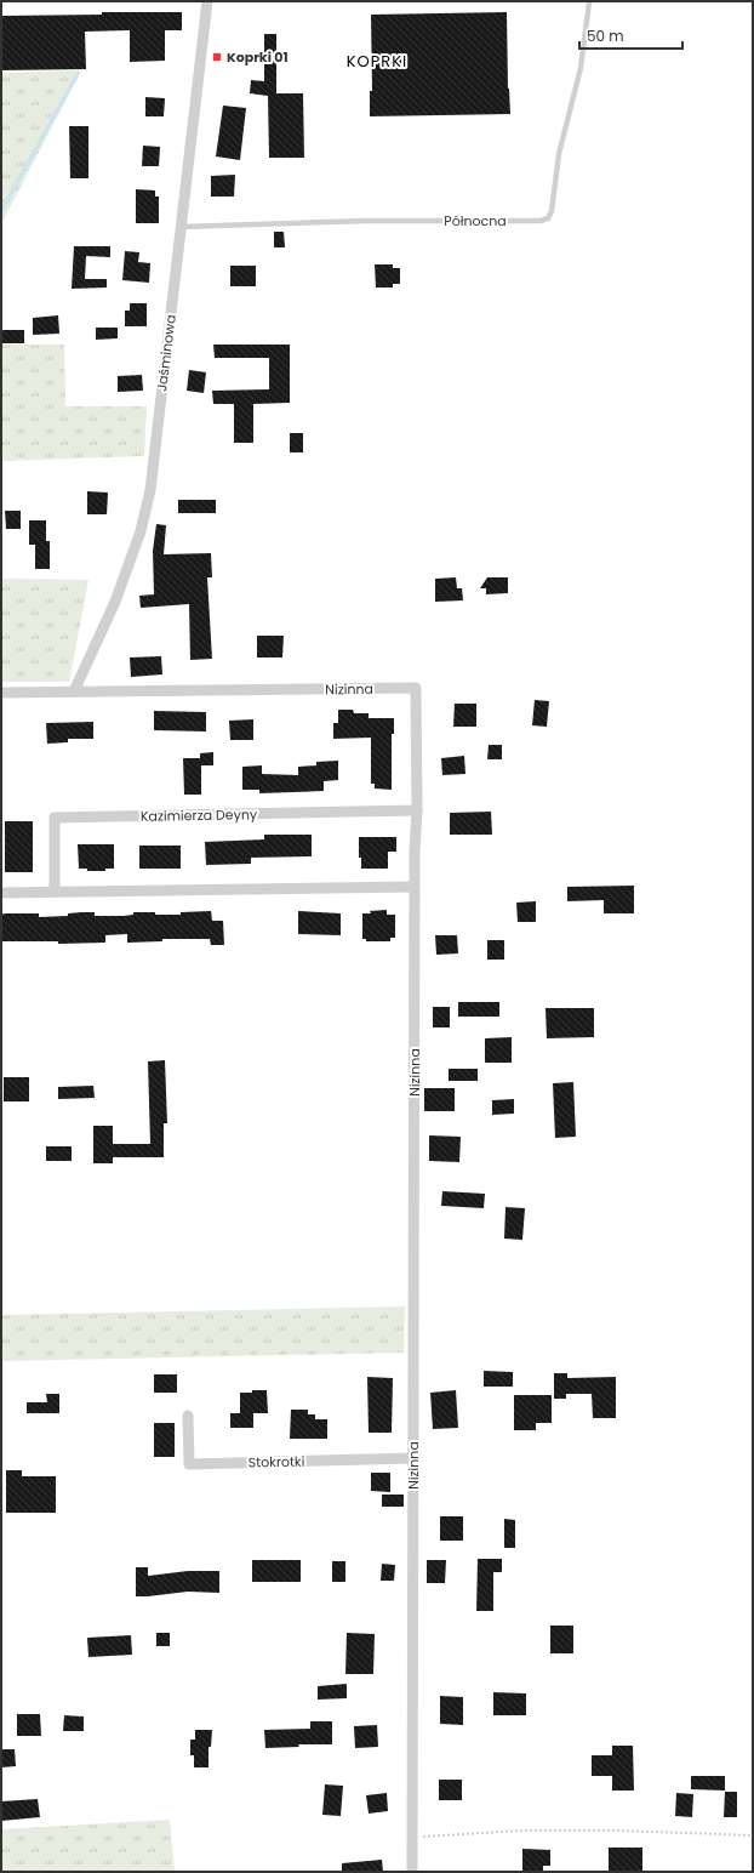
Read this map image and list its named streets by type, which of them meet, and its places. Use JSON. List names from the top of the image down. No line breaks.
{"streets":{"street":["Jaśminowa","Nizinna","Kazimierza Deyny","Stokrotki"],"lane":["Północna"]},"crossings":[["Północna","Jaśminowa"],["Jaśminowa","Nizinna"],["Nizinna","Kazimierza Deyny"],["Nizinna","Stokrotki"]],"districts":["KOPRKI"],"places":{"transit":["Koprki 01"]},"scale_bar":"50 m"}
